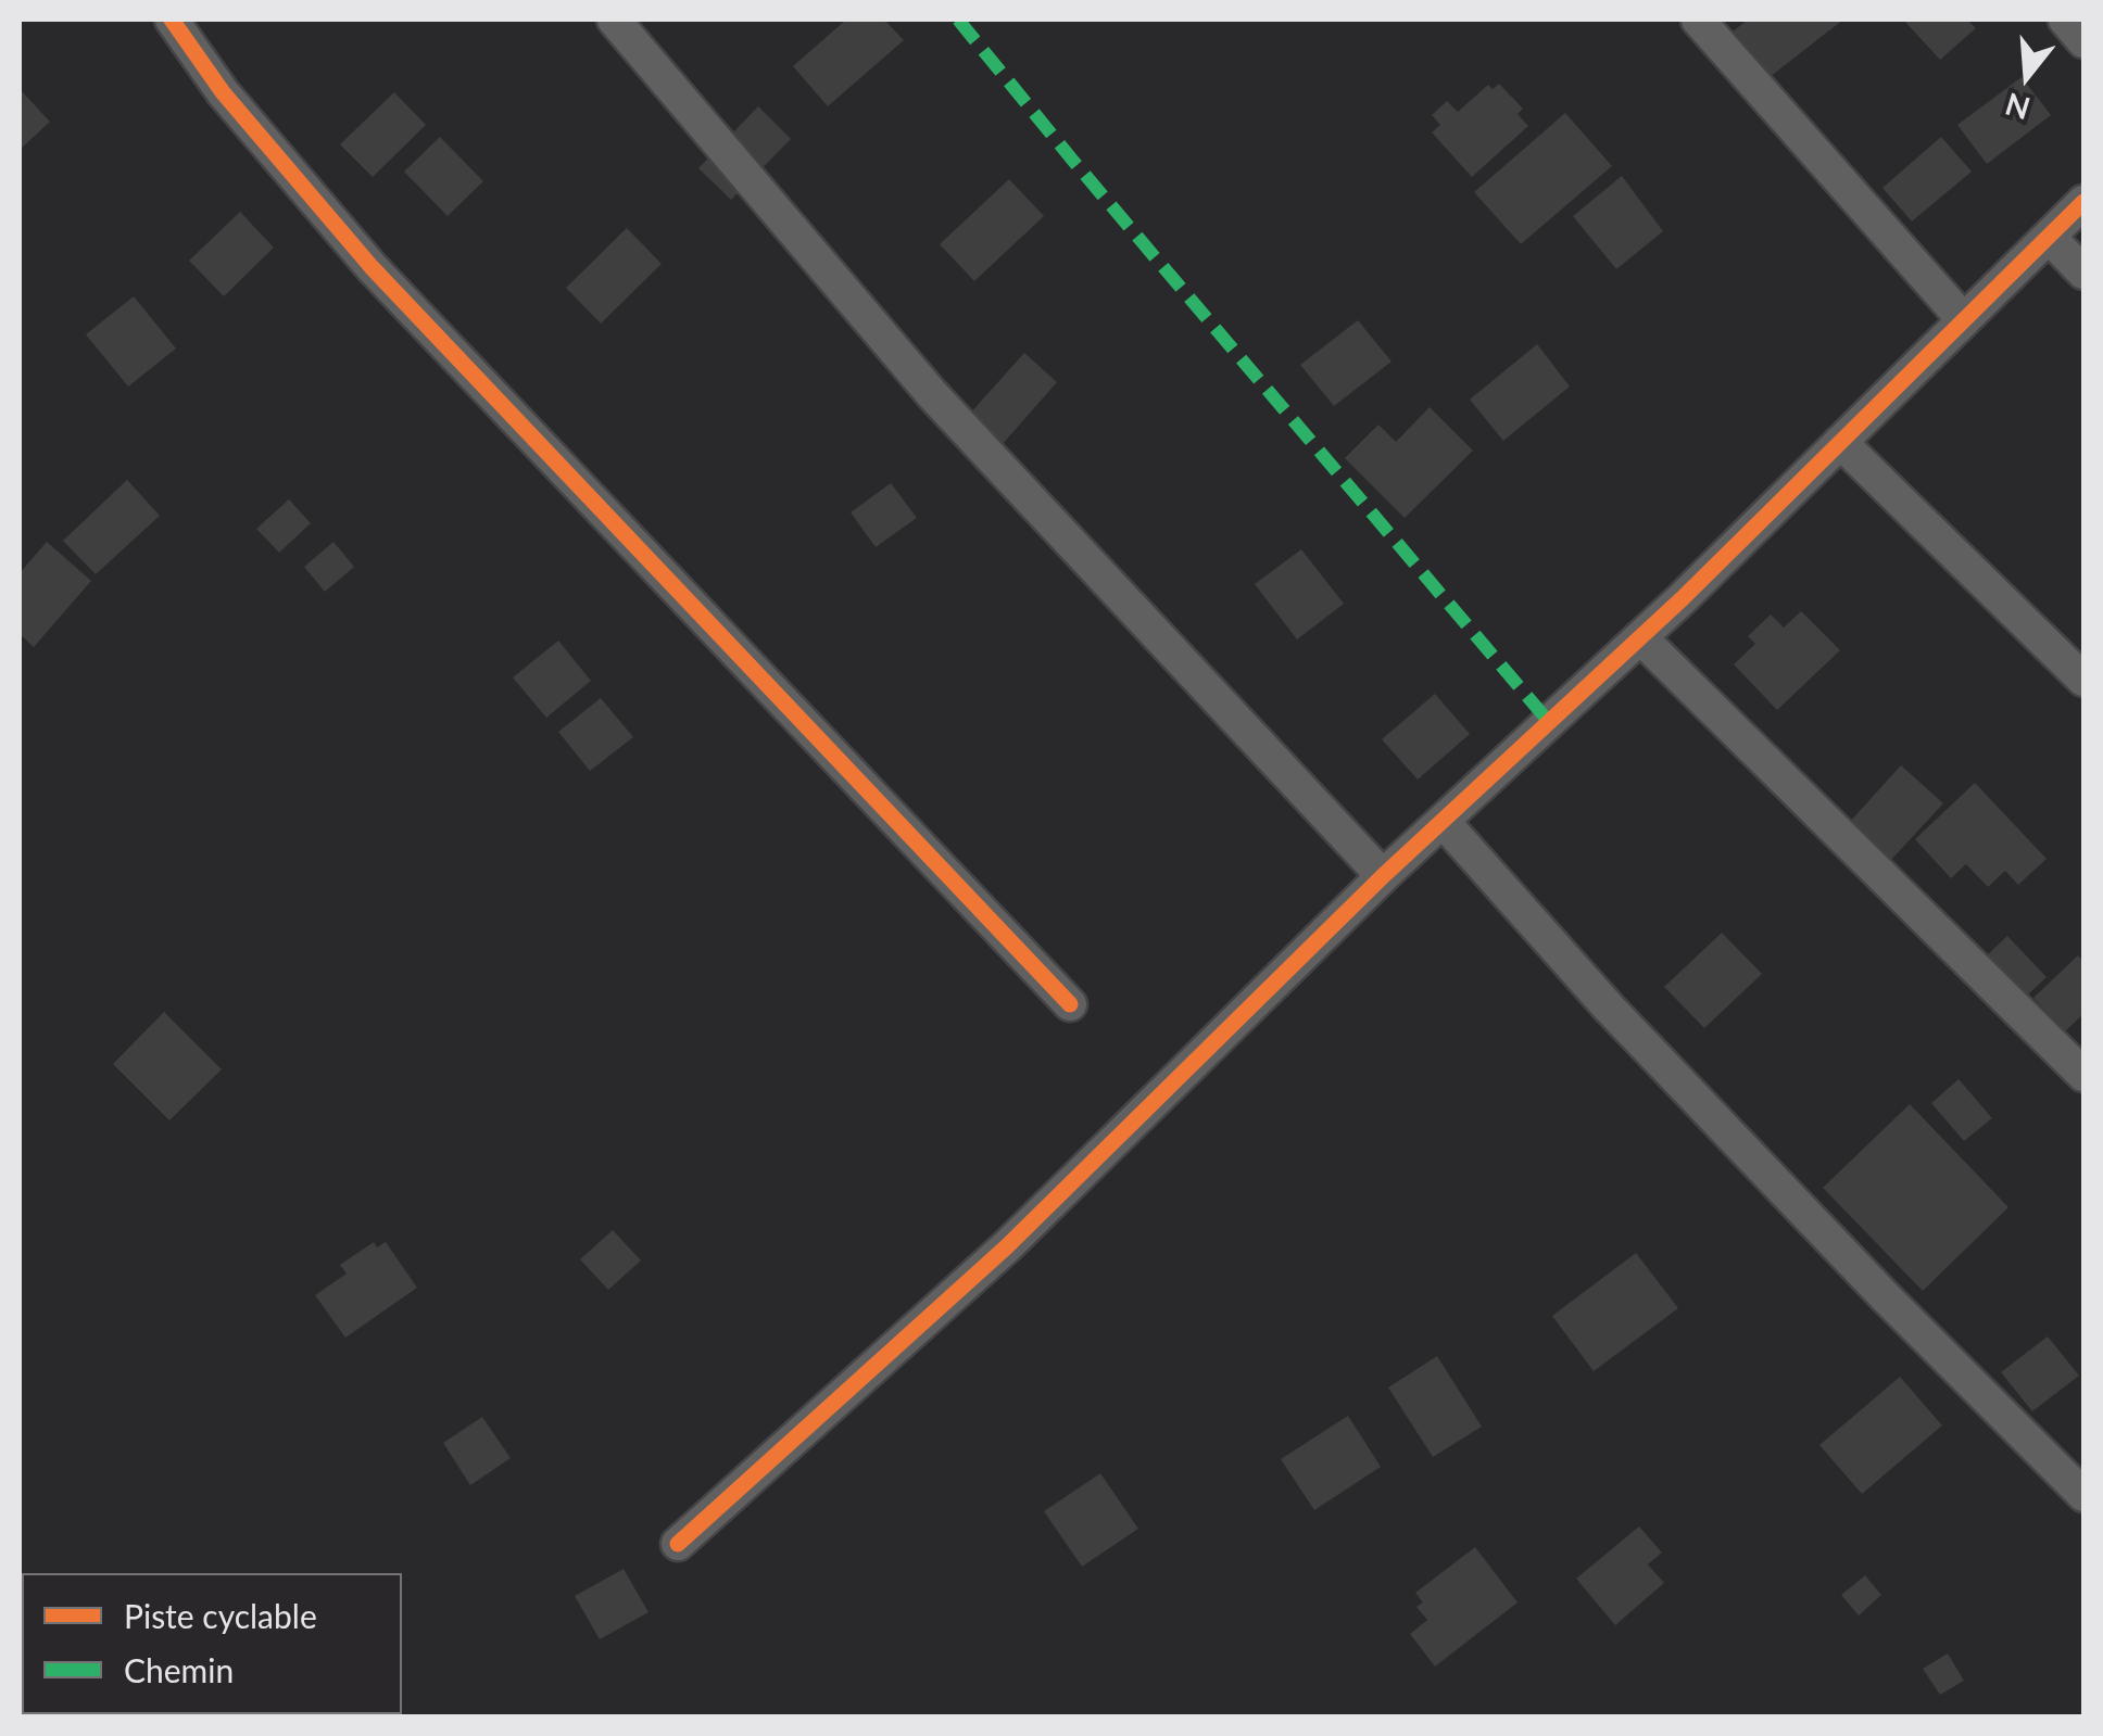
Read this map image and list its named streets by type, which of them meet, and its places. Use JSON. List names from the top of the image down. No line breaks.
{"legend":["Piste cyclable","Chemin"],"north":"bottom"}
